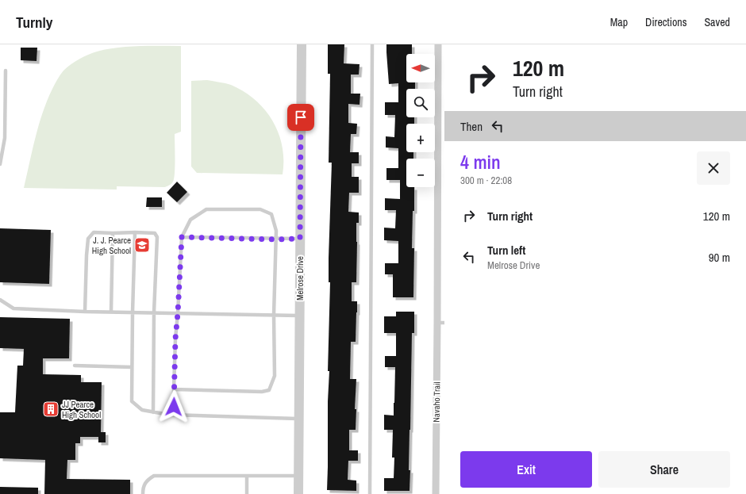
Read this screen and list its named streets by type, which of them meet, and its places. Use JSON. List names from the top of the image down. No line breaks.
{"streets":{"street":["Melrose Drive","Navaho Trail"]},"places":{"school or university":["J. J. Pearce High School"],"building":["JJ Pearce High School"]},"north":"left","page":{"header":"Turnly","nav":["Map","Directions","Saved"],"turn":["120 m","Turn right"],"map_buttons":["+","−"],"then":"Then","heading":["4 min","300 m · 22:08"],"list":[{"name":"Turn right","value":"120 m"},{"name":"Turn left","note":"Melrose Drive","value":"90 m"}],"buttons":["Exit","Share"]}}
